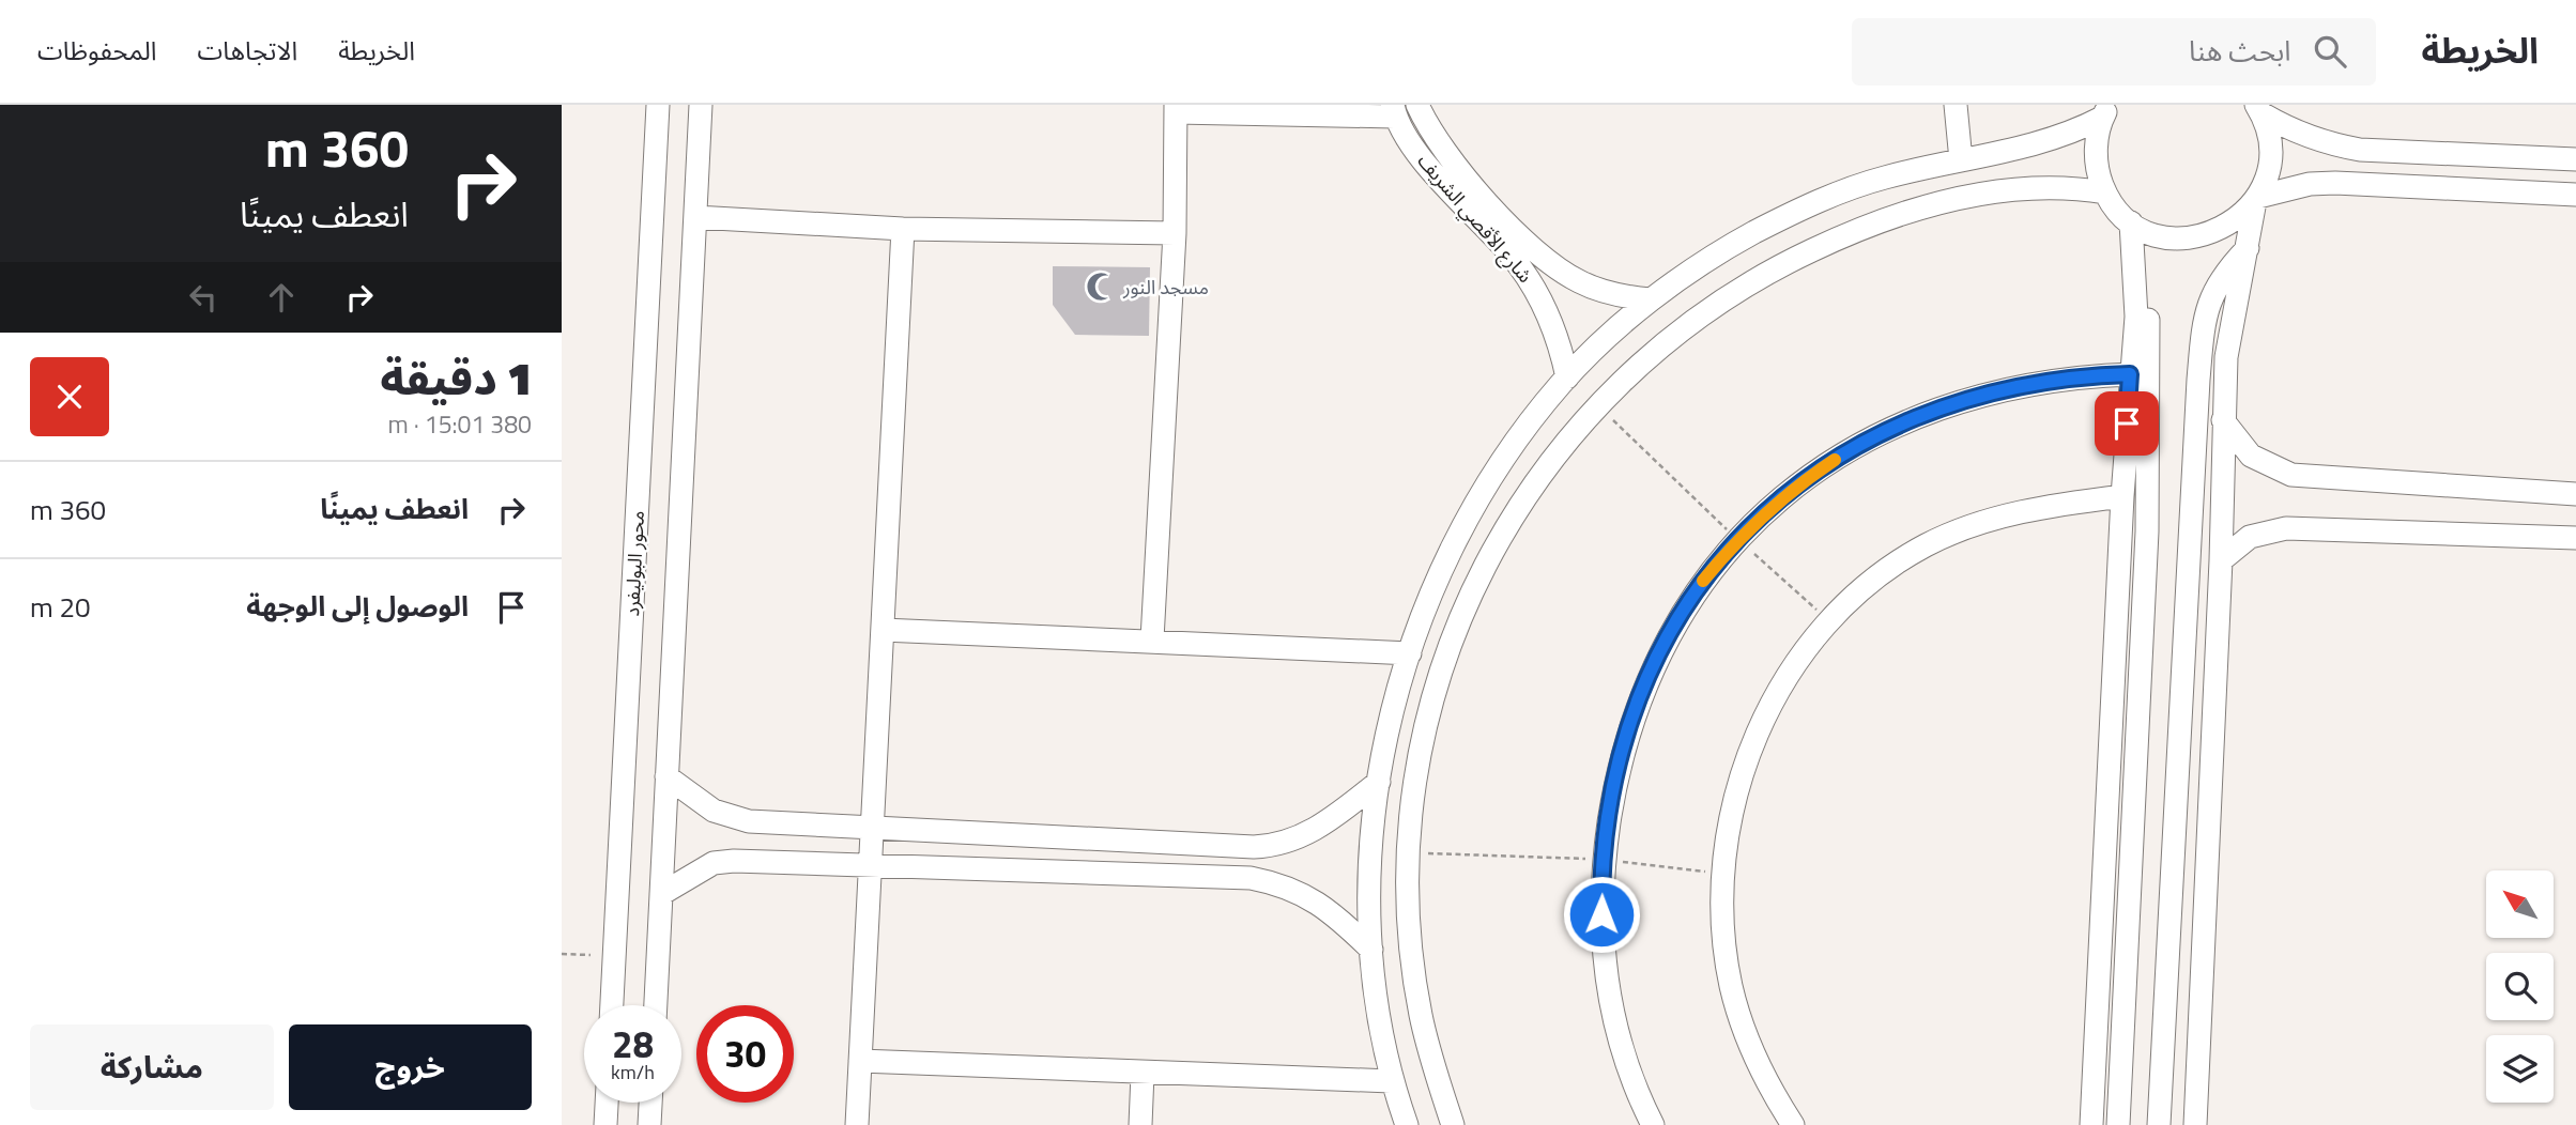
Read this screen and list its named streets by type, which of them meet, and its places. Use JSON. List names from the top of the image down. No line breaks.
{"streets":{"street":["شارع الأقصي الشريف","محور البوليفرد"]},"places":{"mosque":["مسجد النور"]},"north":"top left","page":{"header":"الخريطة","search":"ابحث هنا","nav":["الخريطة","الاتجاهات","المحفوظات"],"turn":["360 m","انعطف يمينًا"],"heading":["1 دقيقة","380 m · 15:01"],"list":[{"name":"انعطف يمينًا","value":"360 m"},{"name":"الوصول إلى الوجهة","value":"20 m"}],"speed":"28 km/h","limit":"30","buttons":["خروج","مشاركة"]}}
